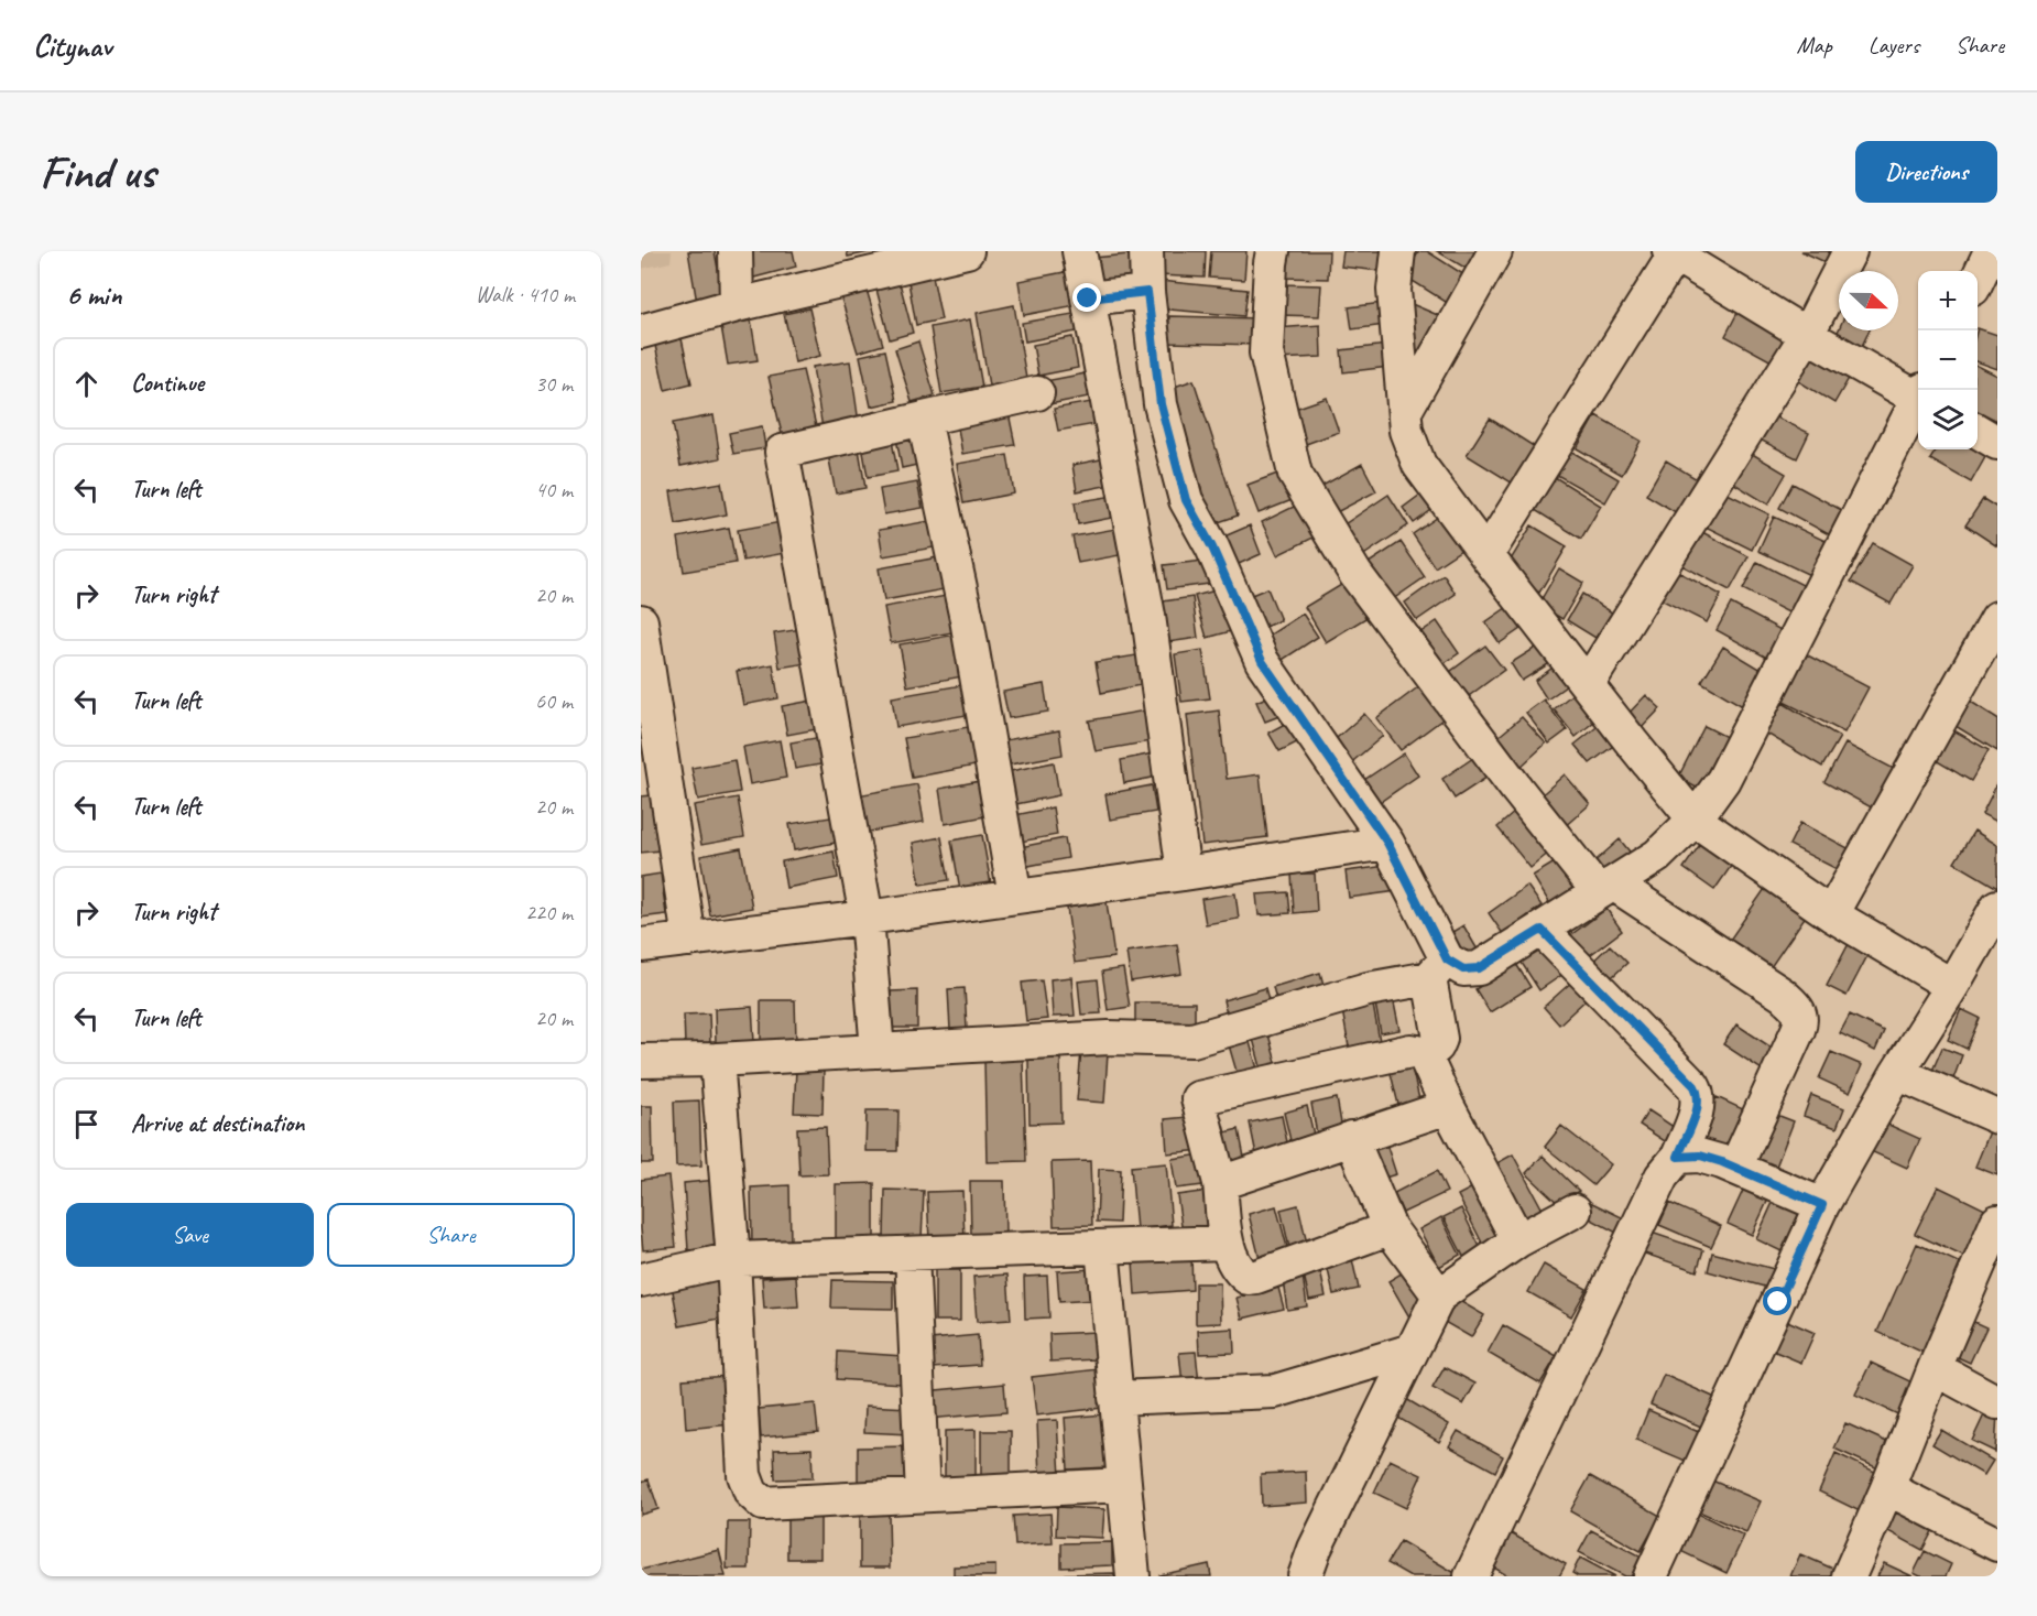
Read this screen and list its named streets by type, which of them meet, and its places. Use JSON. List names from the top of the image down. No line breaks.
{"north":"right","page":{"header":"Citynav","nav":["Map","Layers","Share"],"buttons":["Directions",["Save","Share"]],"title":"Find us","heading":["6 min","Walk · 410 m"],"map_buttons":["+","−"],"list":[["Continue","30 m"],["Turn left","40 m"],["Turn right","20 m"],["Turn left","60 m"],["Turn left","20 m"],["Turn right","220 m"],["Turn left","20 m"],"Arrive at destination"]}}
